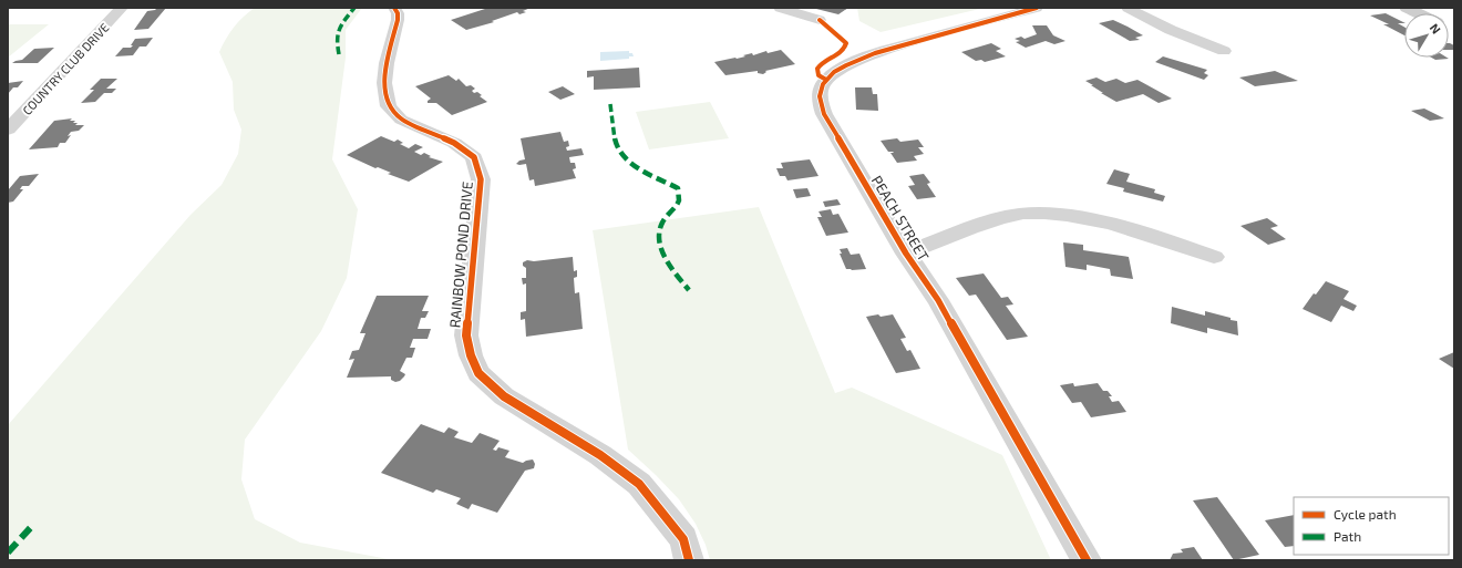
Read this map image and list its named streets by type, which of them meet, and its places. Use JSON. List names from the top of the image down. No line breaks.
{"streets":{"street":["COUNTRY CLUB DRIVE","PEACH STREET","RAINBOW POND DRIVE"]},"legend":["Cycle path","Path"],"north":"top right"}
